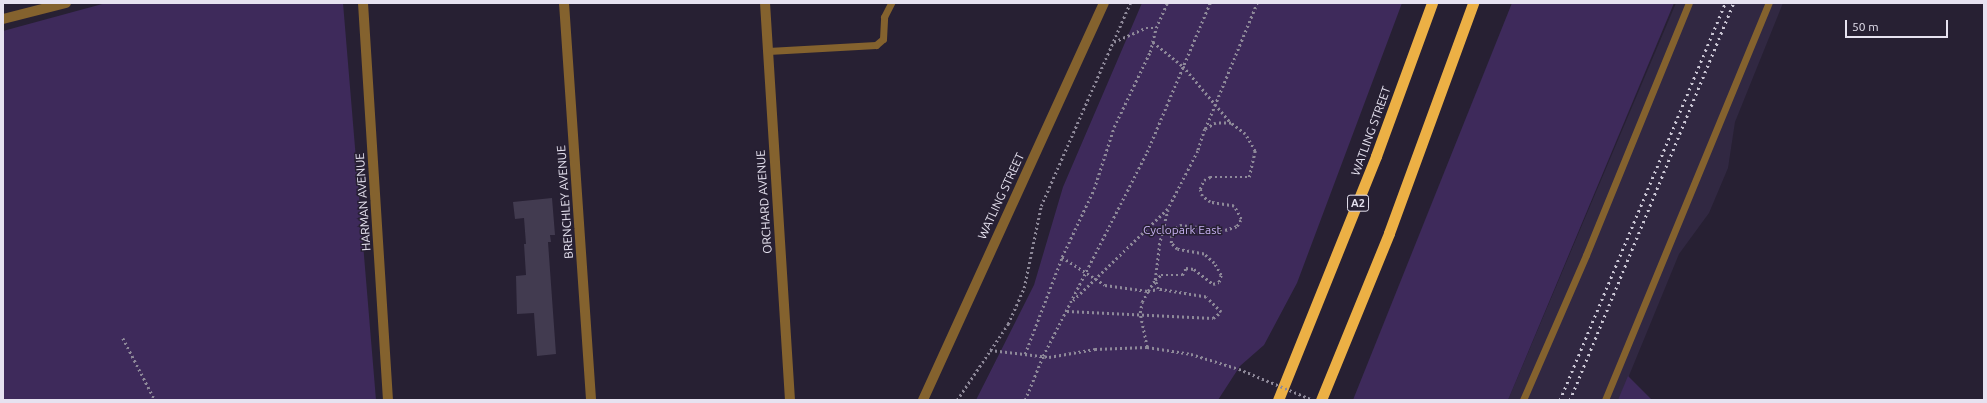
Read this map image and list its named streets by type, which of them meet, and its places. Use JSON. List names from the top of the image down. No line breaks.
{"streets":{"highway":["WATLING STREET","A2"],"street":["HARMAN AVENUE","BRENCHLEY AVENUE","ORCHARD AVENUE"]},"parks":["Cyclopark East"],"scale_bar":"50 m"}
